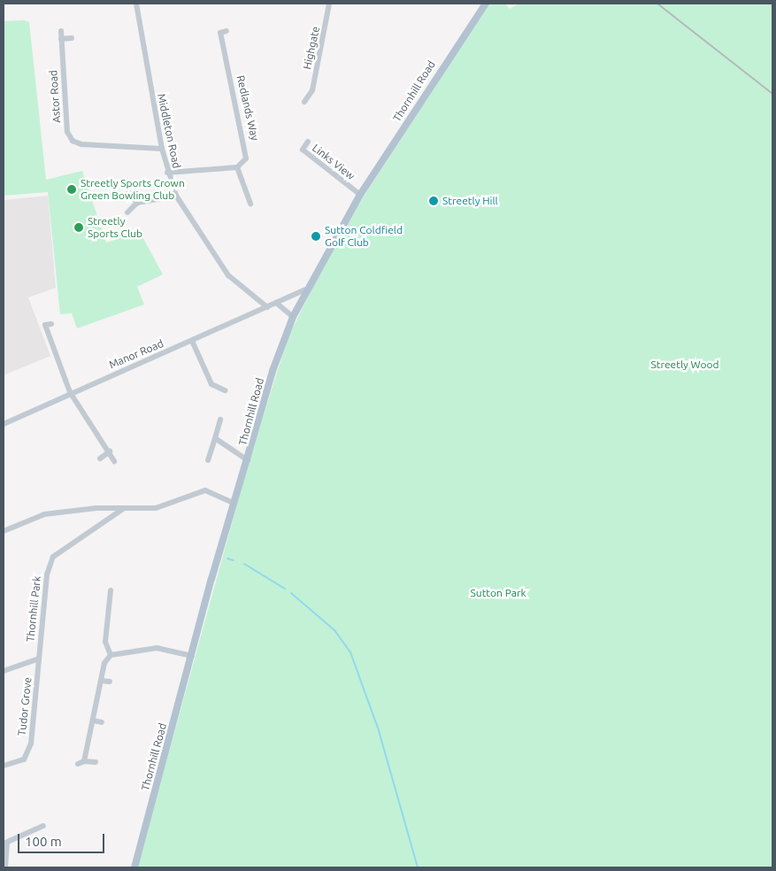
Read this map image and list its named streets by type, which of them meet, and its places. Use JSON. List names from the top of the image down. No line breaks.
{"streets":{"main road":["Thornhill Road"],"street":["Highgate","Astor Road","Redlands Way","Middleton Road","Links View","Manor Road","Thornhill Park","Tudor Grove"]},"crossings":[["Thornhill Road","Links View"],["Thornhill Road","Manor Road"],["Astor Road","Middleton Road"],["Middleton Road","Manor Road"],["Thornhill Park","Tudor Grove"]],"parks":["Streetly Wood","Sutton Park"],"places":["Streetly Sports Crown Green Bowling Club","Streetly Hill","Streetly Sports Club","Sutton Coldfield Golf Club"],"scale_bar":"100 m"}
